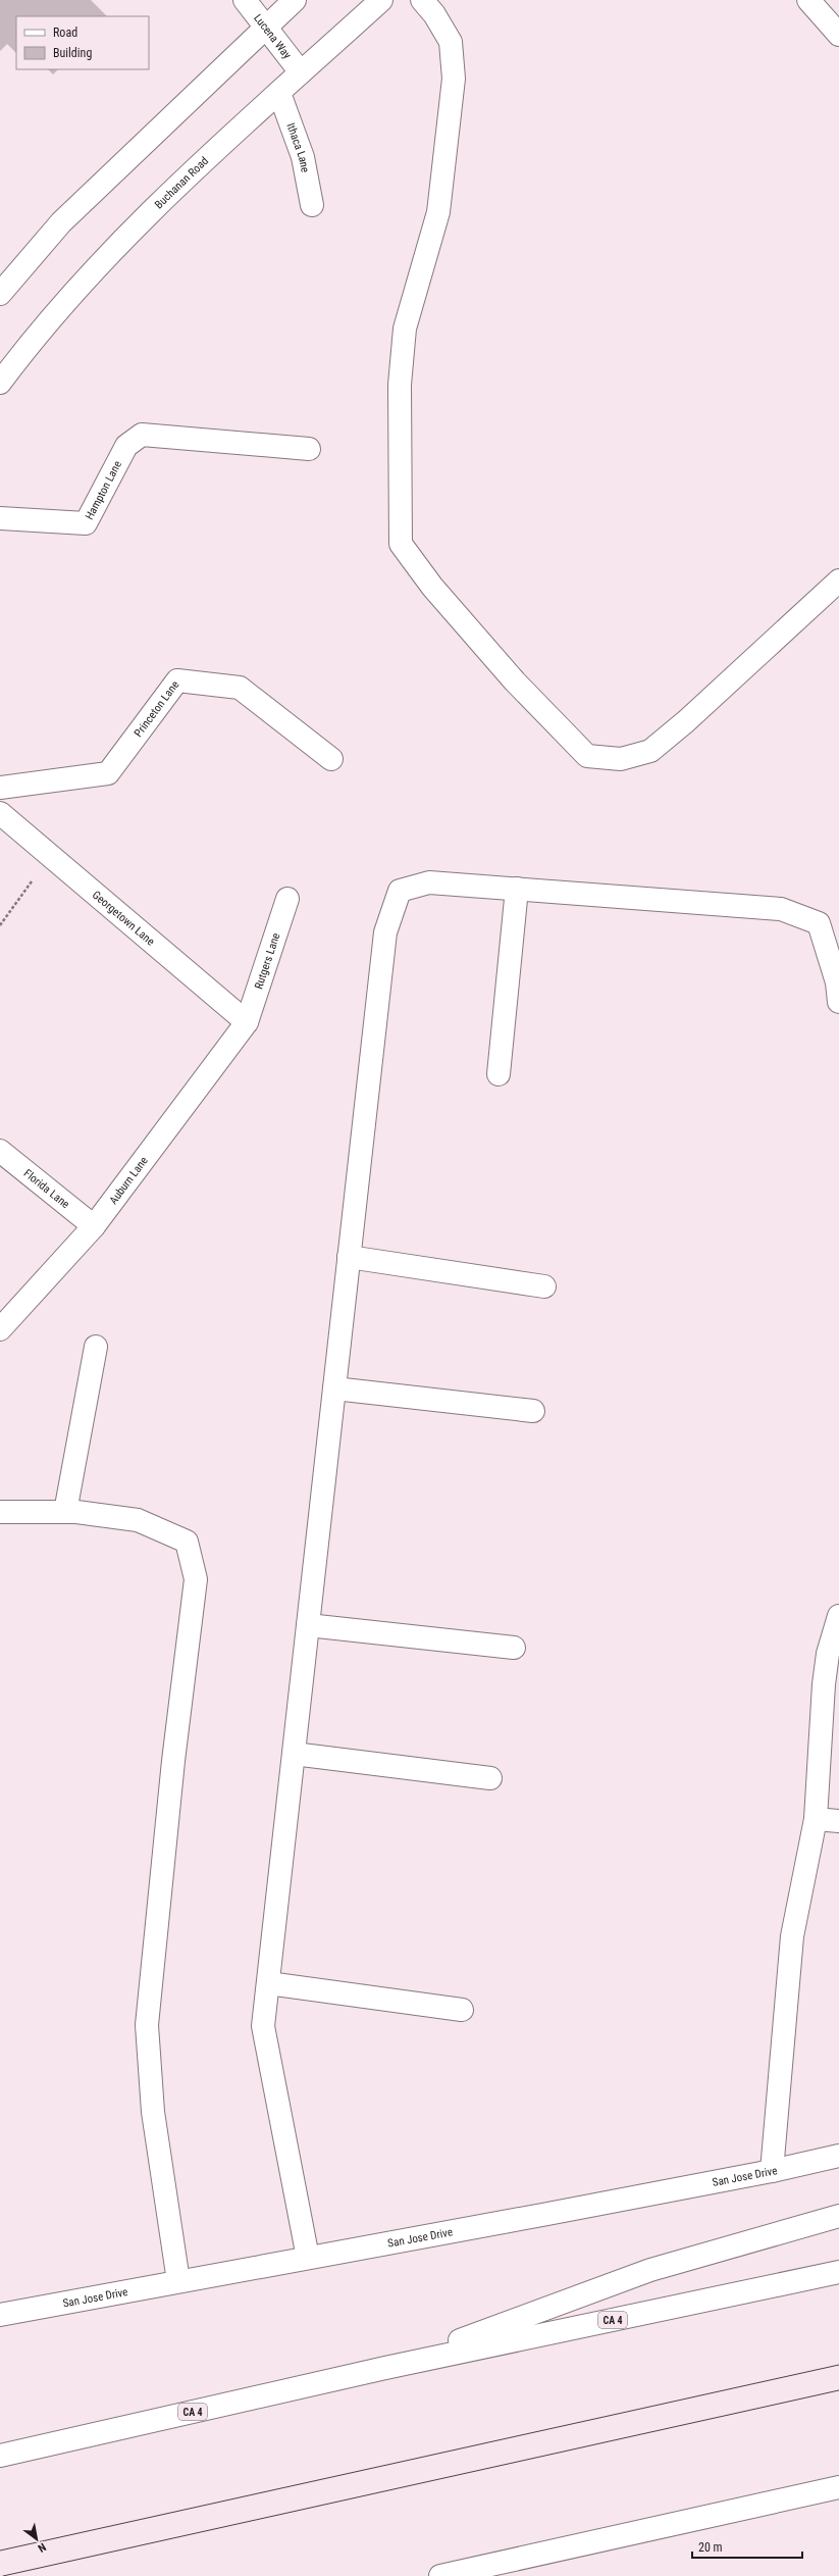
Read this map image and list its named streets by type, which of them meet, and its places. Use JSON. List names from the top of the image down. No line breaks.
{"streets":{"main road":["Lucena Way","Ithaca Lane","Buchanan Road","Hampton Lane","Princeton Lane","Georgetown Lane","Rutgers Lane","Auburn Lane","Florida Lane","San Jose Drive","CA 4"]},"crossings":[["Lucena Way","Buchanan Road"],["Ithaca Lane","Buchanan Road"],["Georgetown Lane","Rutgers Lane"],["Georgetown Lane","Auburn Lane"],["Rutgers Lane","Auburn Lane"],["Auburn Lane","Florida Lane"]],"legend":["Road","Building"],"scale_bar":"20 m","north":"bottom right"}
